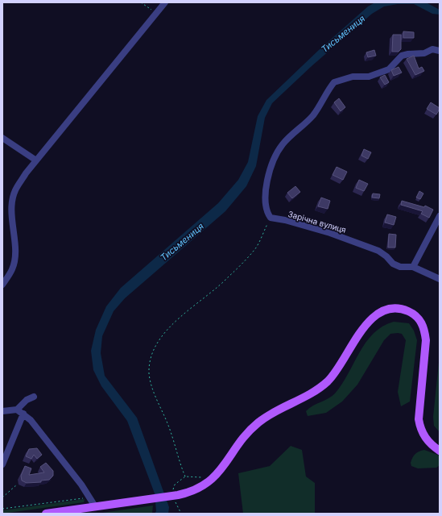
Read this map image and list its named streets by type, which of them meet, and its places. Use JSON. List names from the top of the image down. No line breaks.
{"streets":{"street":["Зарічна вулиця"]},"water":["Тисьмениця"]}
